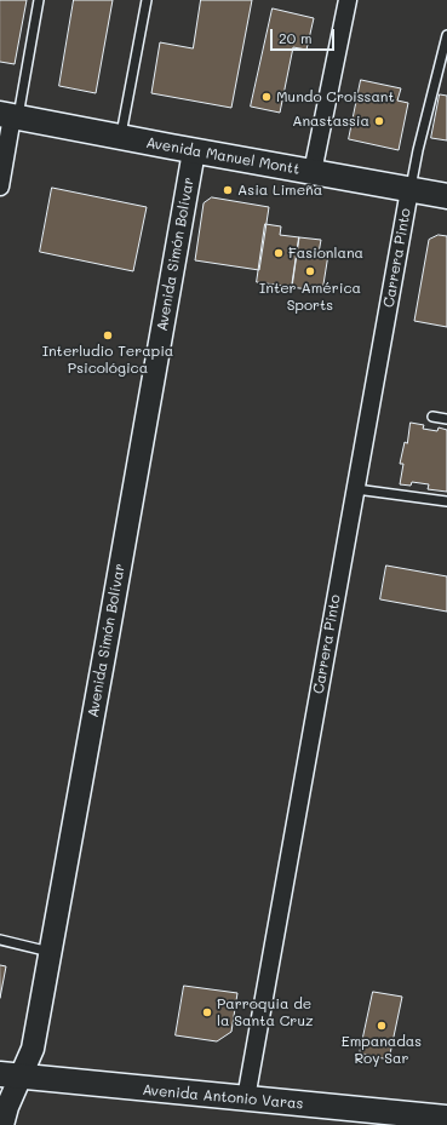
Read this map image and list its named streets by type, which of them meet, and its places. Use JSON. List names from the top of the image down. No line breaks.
{"streets":{"main road":["Avenida Manuel Montt","Avenida Antonio Varas"],"street":["Avenida Simón Bolívar","Carrera Pinto"]},"crossings":[["Avenida Manuel Montt","Avenida Simón Bolívar"],["Avenida Manuel Montt","Carrera Pinto"],["Avenida Simón Bolívar","Avenida Antonio Varas"],["Carrera Pinto","Avenida Antonio Varas"]],"places":["Mundo Croissant","Anastassia","Asia Limeña","Fasionlana","Inter América Sports","Interludio Terapia Psicológica","Parroquia de la Santa Cruz","Empanadas Roy Sar"],"scale_bar":"20 m"}
